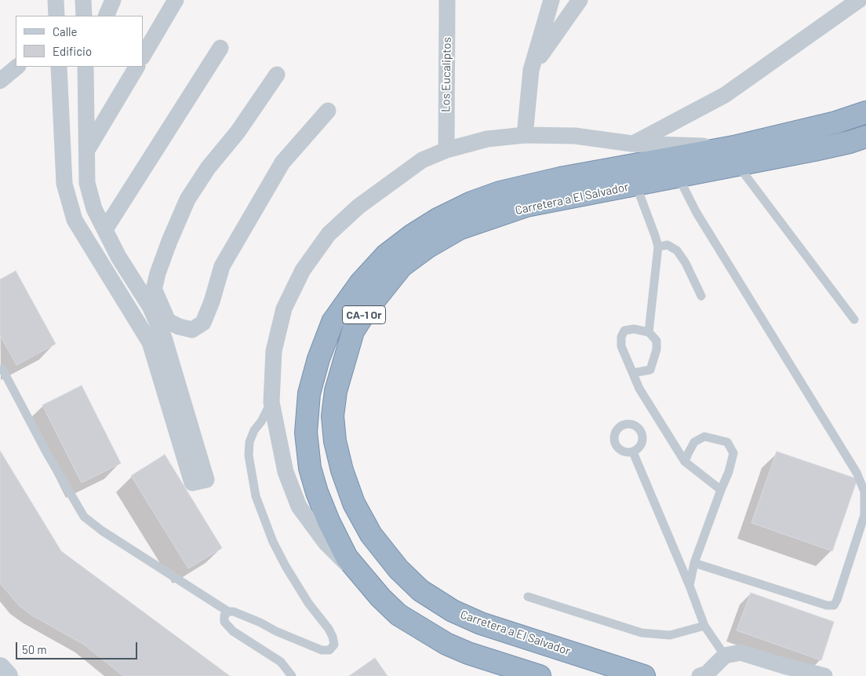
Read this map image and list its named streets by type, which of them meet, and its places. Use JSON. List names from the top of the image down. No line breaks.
{"streets":{"highway":["Carretera a El Salvador","CA-1 Or"],"street":["Los Eucaliptos"]},"legend":["Calle","Edificio"],"scale_bar":"50 m"}
